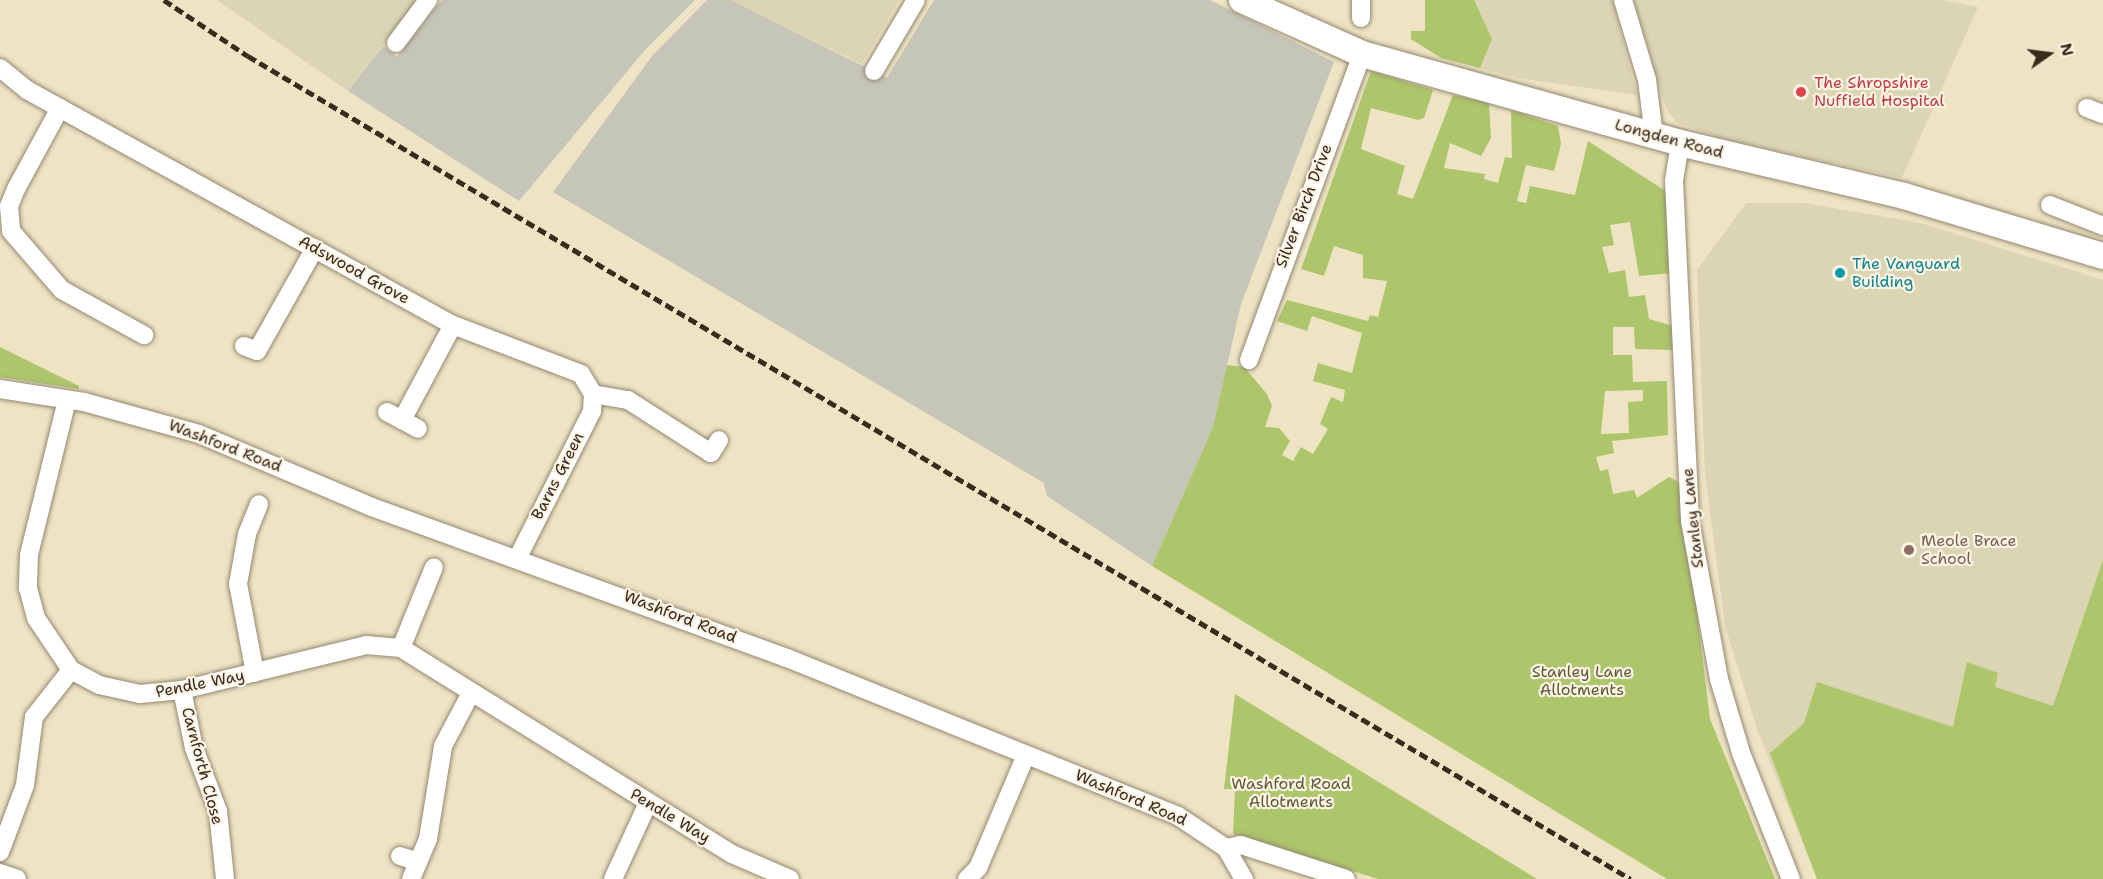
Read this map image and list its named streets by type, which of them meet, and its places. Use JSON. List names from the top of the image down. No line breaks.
{"streets":{"street":["Longden Road","Silver Birch Drive","Adswood Grove","Washford Road","Barns Green","Stanley Lane","Pendle Way","Carnforth Close"]},"crossings":[["Longden Road","Silver Birch Drive"],["Longden Road","Stanley Lane"],["Adswood Grove","Barns Green"],["Washford Road","Barns Green"],["Washford Road","Pendle Way"],["Pendle Way","Carnforth Close"]],"parks":["Stanley Lane Allotments","Washford Road Allotments"],"places":["The Shropshire Nuffield Hospital","The Vanguard Building","Meole Brace School"],"north":"right"}
